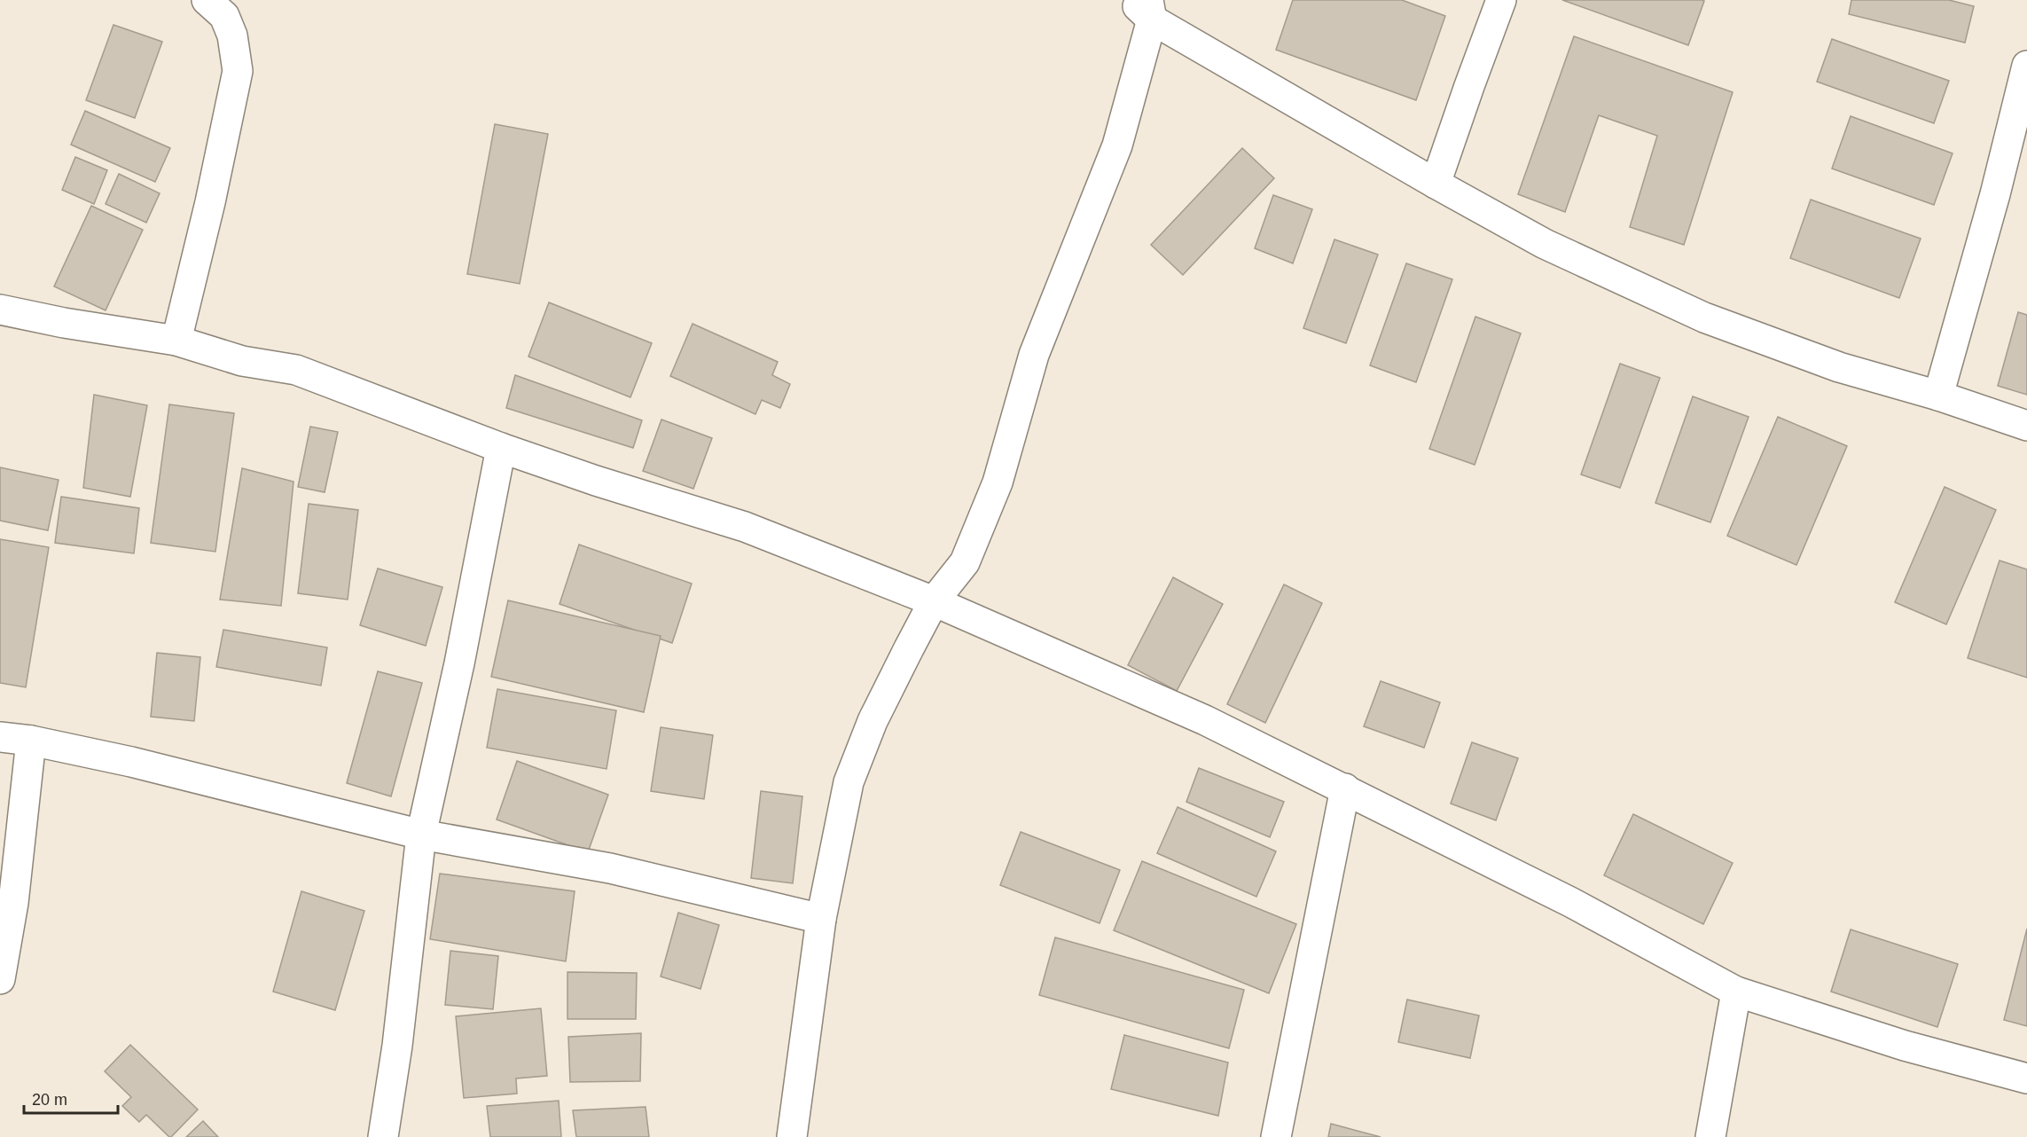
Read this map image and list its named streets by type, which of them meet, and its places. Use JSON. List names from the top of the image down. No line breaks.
{"scale_bar":"20 m"}
